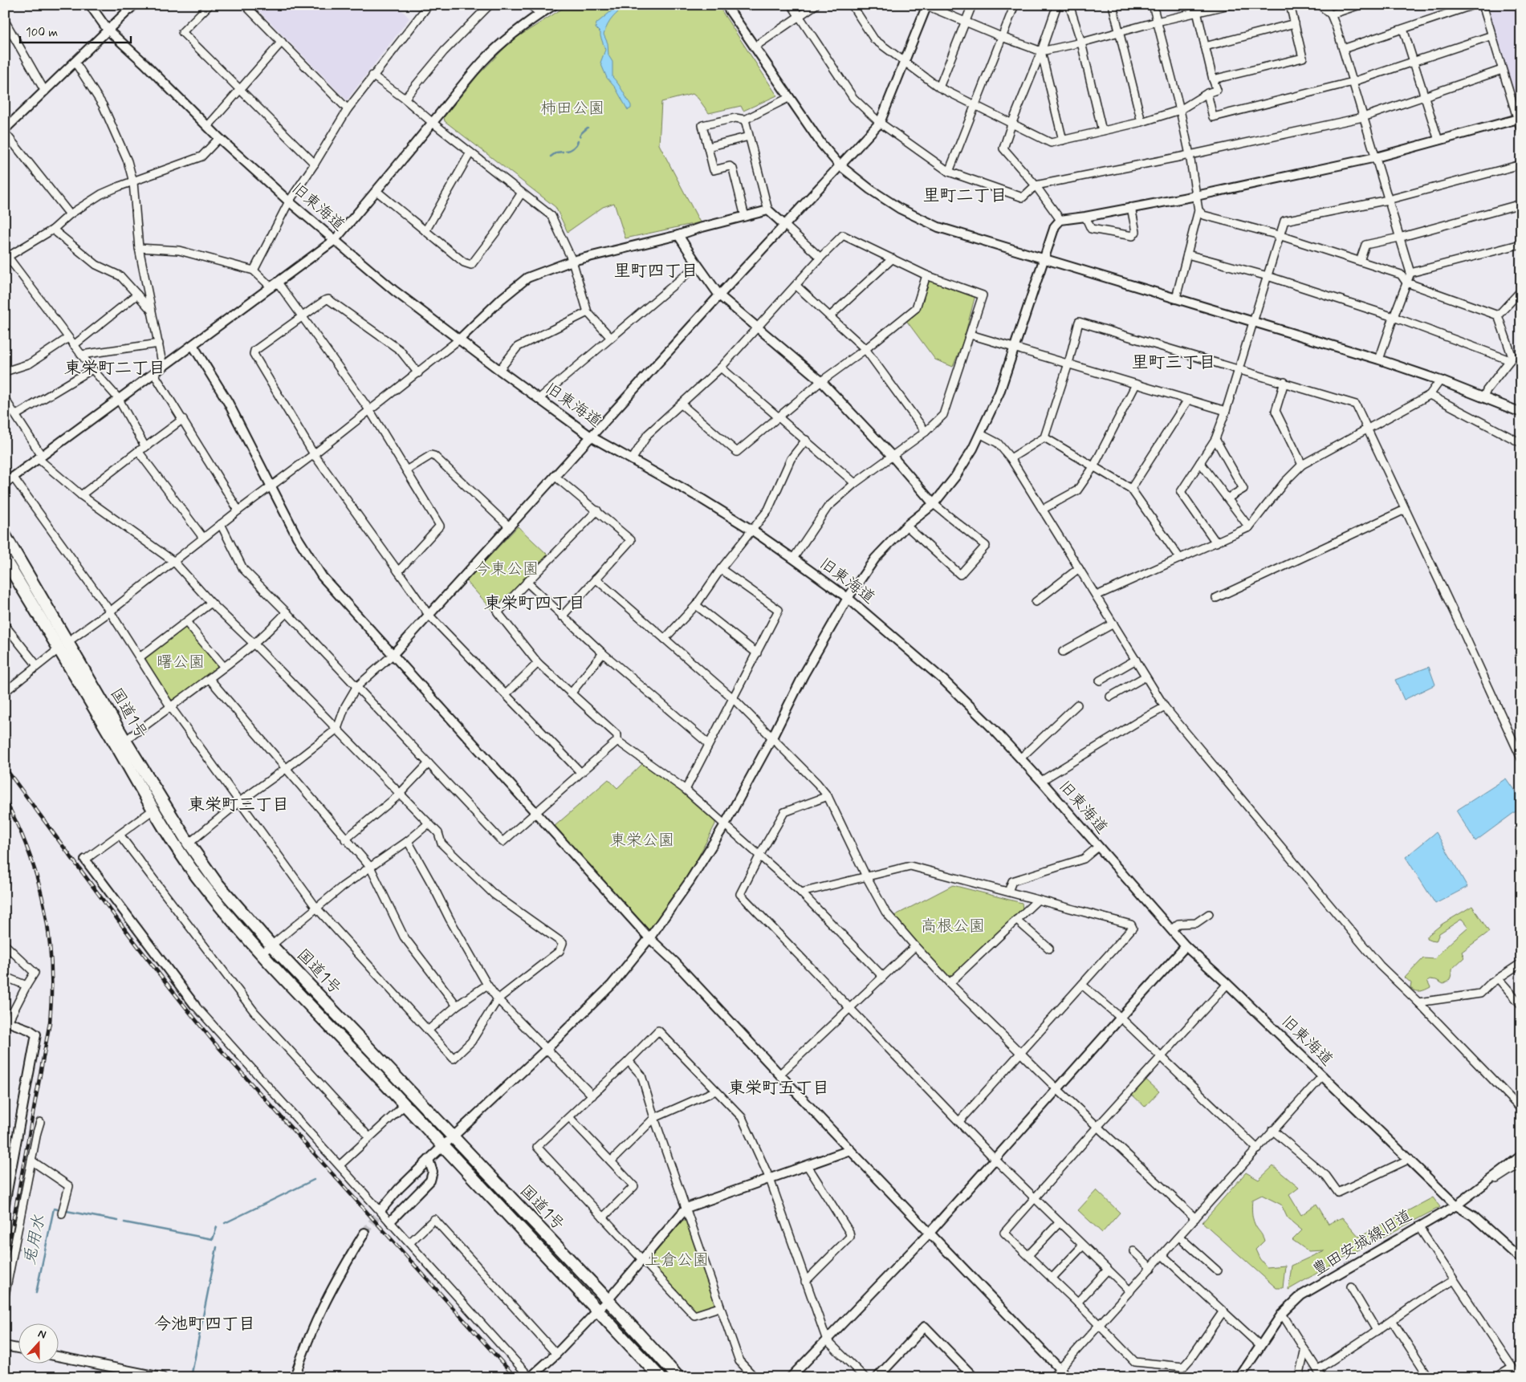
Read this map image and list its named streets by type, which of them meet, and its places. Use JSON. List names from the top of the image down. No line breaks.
{"streets":{"highway":["国道1号"],"street":["旧東海道","豊田安城線旧道"]},"crossings":[["旧東海道","豊田安城線旧道"]],"districts":["里町二丁目","里町四丁目","里町三丁目","東栄町二丁目","東栄町四丁目","東栄町三丁目","東栄町五丁目","今池町四丁目"],"water":["兎用水"],"parks":["柿田公園","今東公園","曙公園","東栄公園","高根公園","上倉公園"],"scale_bar":"100 m","north":"top"}
